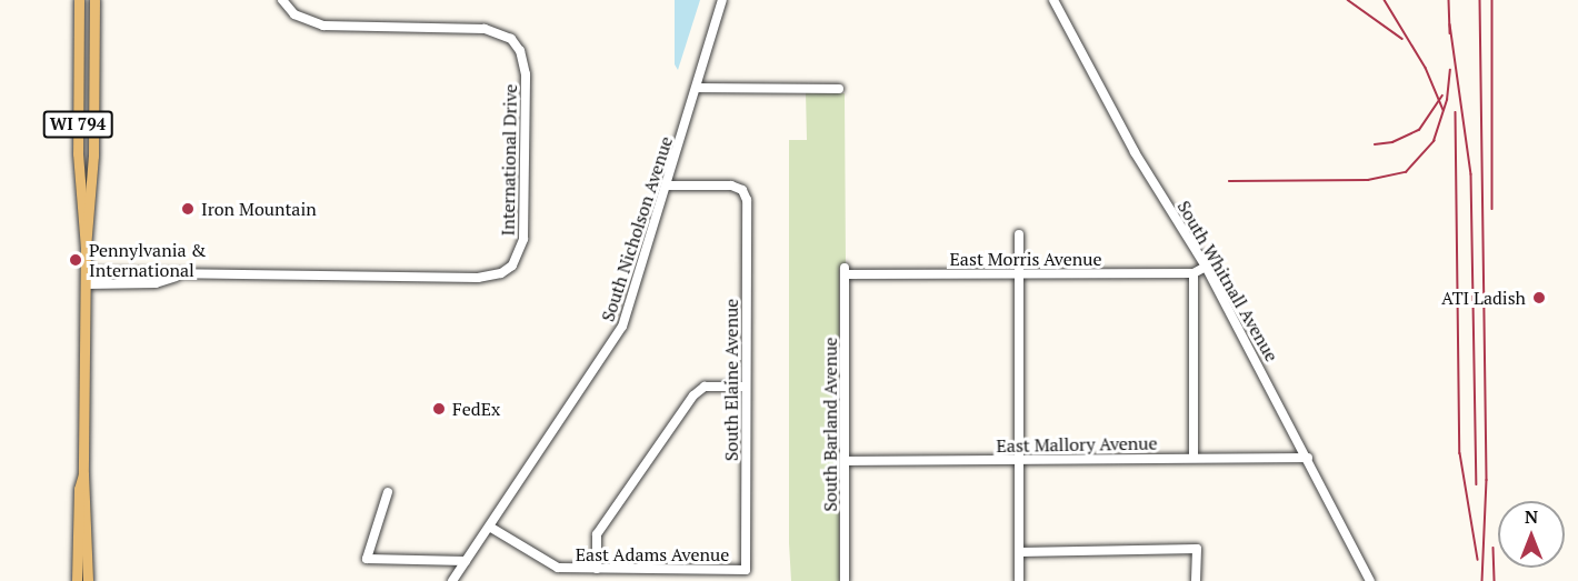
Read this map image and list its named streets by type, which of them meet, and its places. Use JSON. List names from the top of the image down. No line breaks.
{"streets":{"main road":["WI 794"],"street":["International Drive","South Nicholson Avenue","East Morris Avenue","South Whitnall Avenue","South Elaine Avenue","South Barland Avenue","East Mallory Avenue","East Adams Avenue"]},"crossings":[["WI 794","International Drive"],["South Nicholson Avenue","South Elaine Avenue"],["South Nicholson Avenue","East Adams Avenue"],["East Morris Avenue","South Whitnall Avenue"],["East Morris Avenue","South Barland Avenue"],["South Whitnall Avenue","East Mallory Avenue"],["South Elaine Avenue","East Adams Avenue"],["South Barland Avenue","East Mallory Avenue"]],"places":["Iron Mountain","Pennylvania & International","ATI Ladish","FedEx"],"north":"top"}
